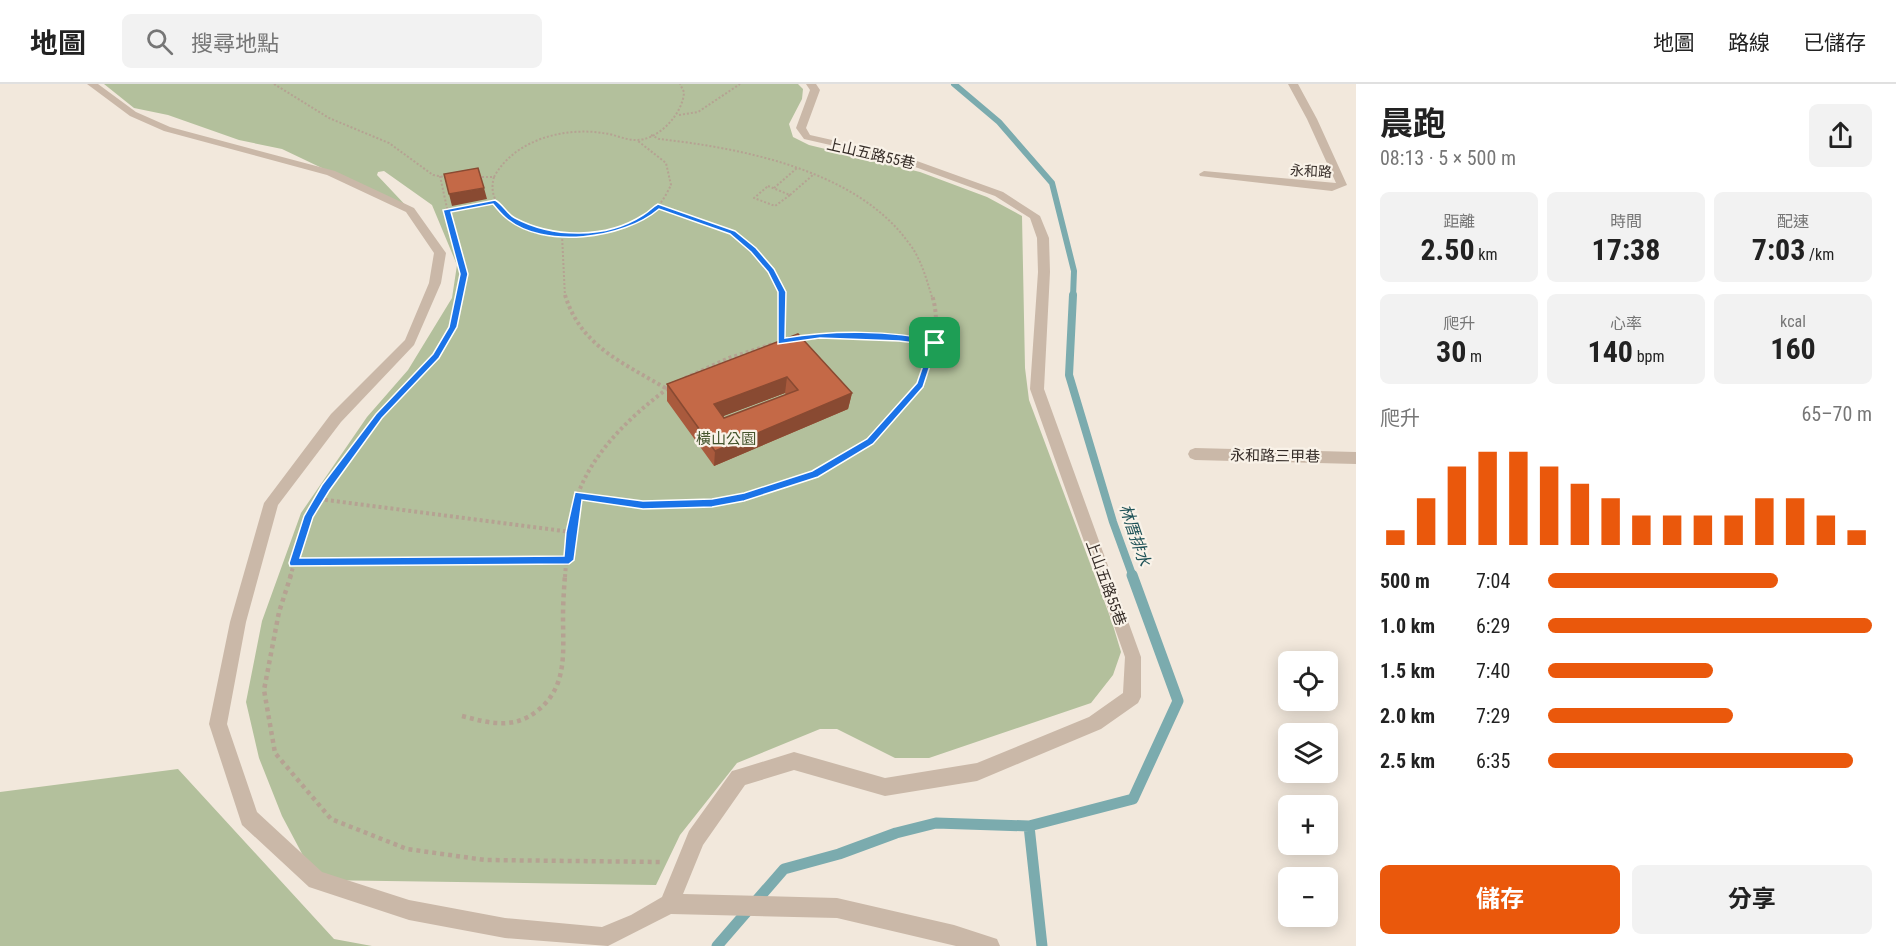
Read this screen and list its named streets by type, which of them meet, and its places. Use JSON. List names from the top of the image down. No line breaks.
{"streets":{"street":["上山五路55巷","永和路","永和路三甲巷"]},"water":["林厝排水"],"parks":["橫山公園"],"page":{"header":"地圖","search":"搜尋地點","nav":["地圖","路線","已儲存"],"heading":["晨跑","08:13 · 5 × 500 m"],"stats":[["距離","2.50 km"],["時間","17:38"],["配速","7:03 /km"],["爬升","30 m"],["心率","140 bpm"],["kcal","160"]],"chart":["爬升","65–70 m"],"list":[{"name":"500 m","note":"7:04"},{"name":"1.0 km","note":"6:29"},{"name":"1.5 km","note":"7:40"},{"name":"2.0 km","note":"7:29"},{"name":"2.5 km","note":"6:35"}],"map_buttons":["+","−"],"buttons":["儲存","分享"]}}
